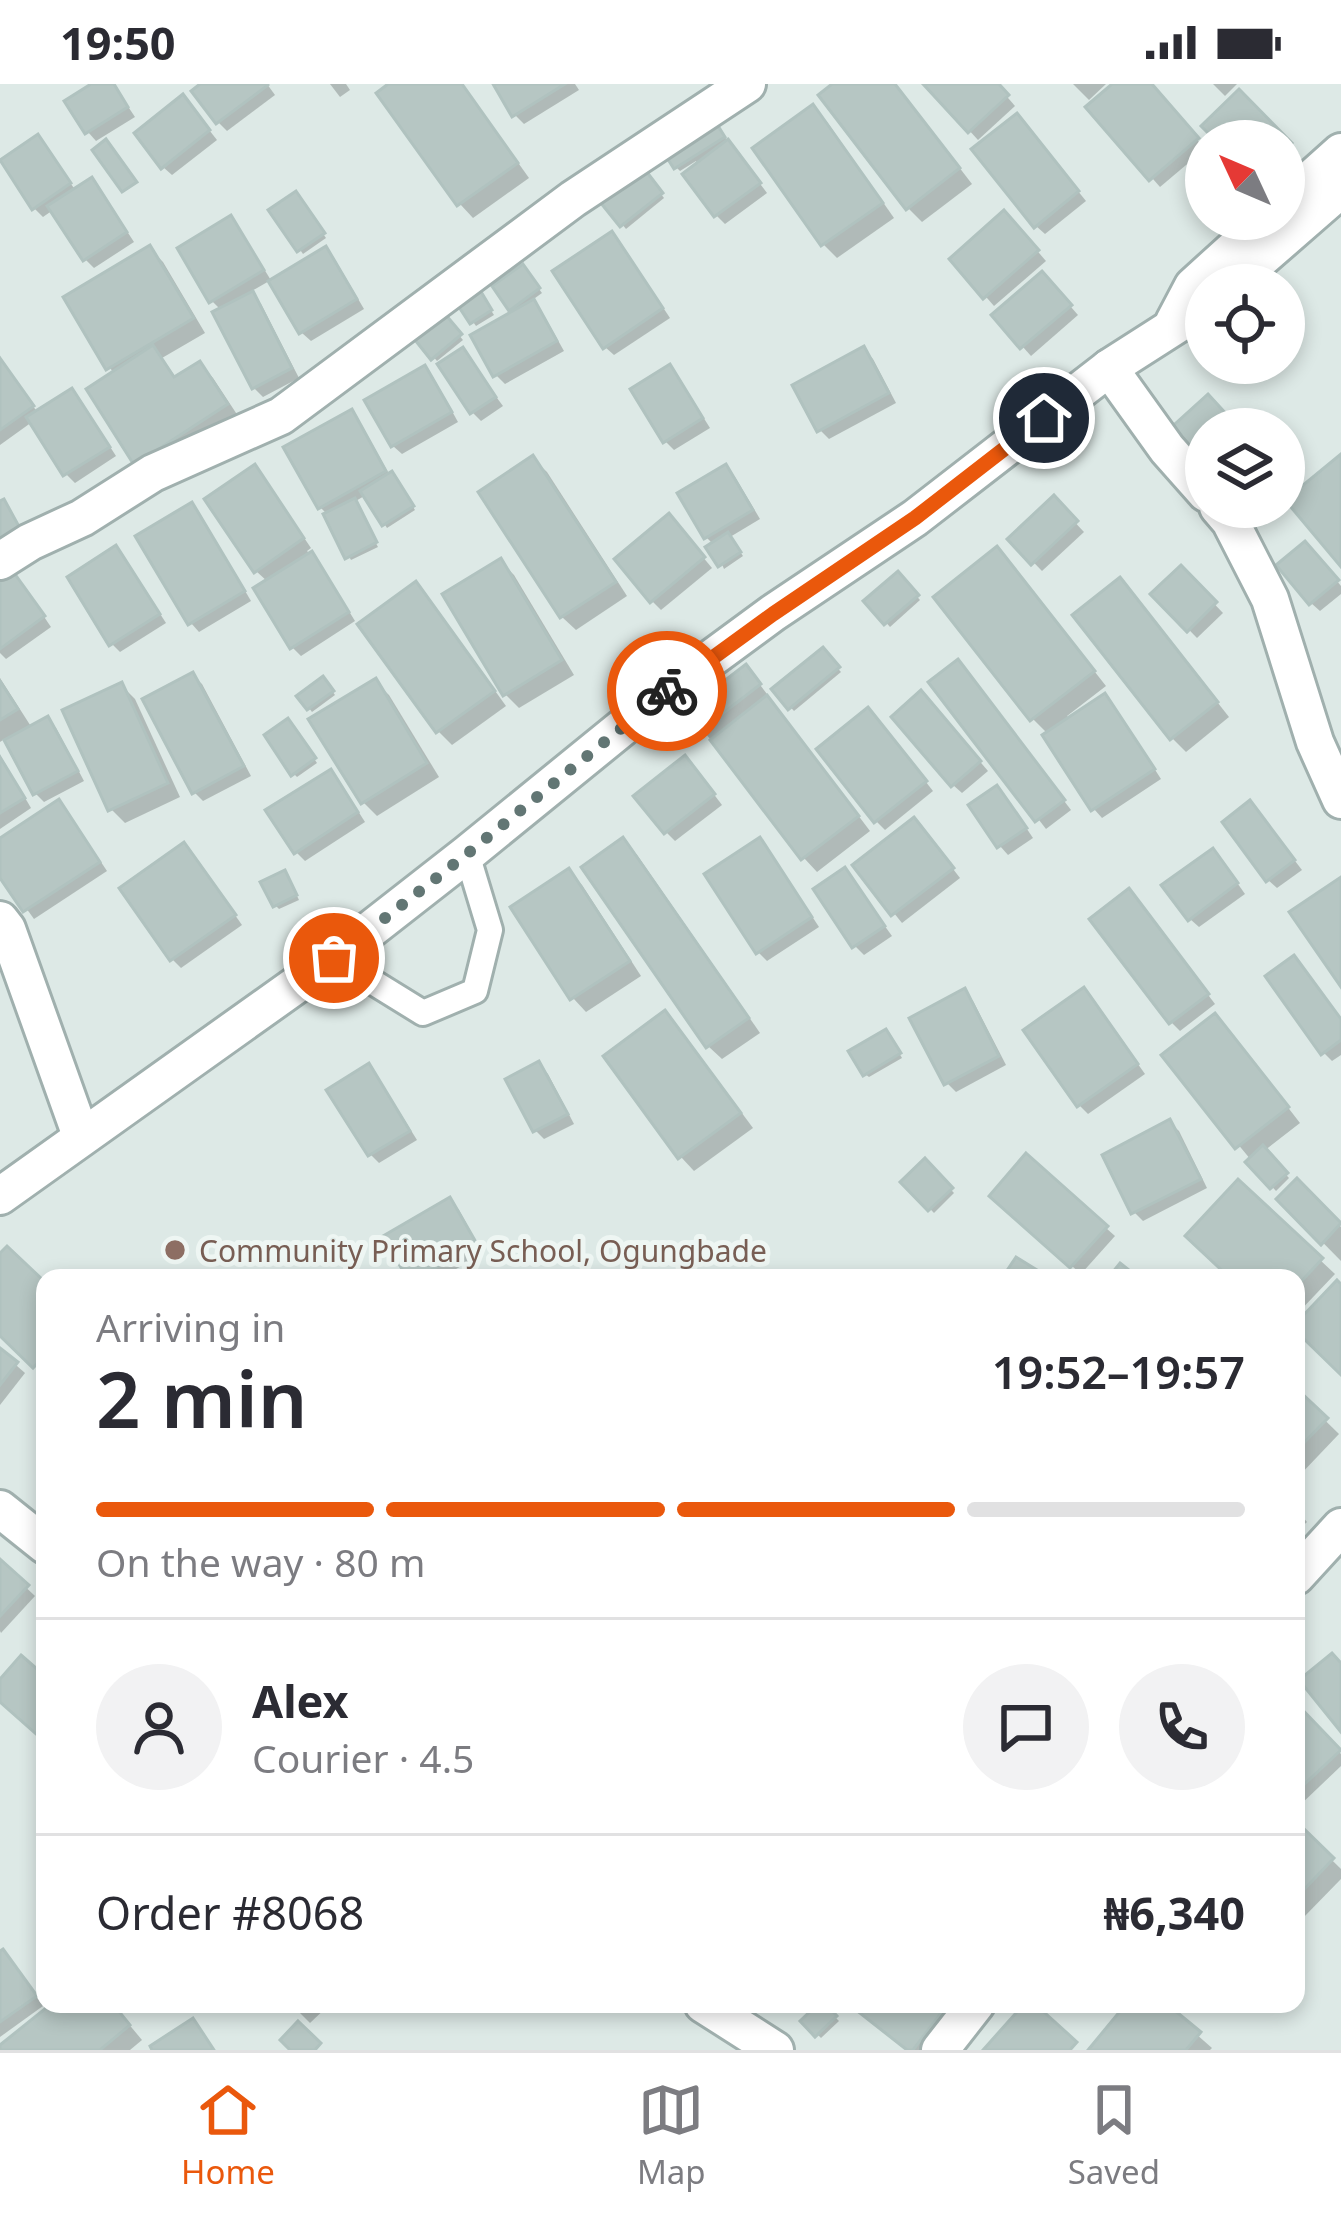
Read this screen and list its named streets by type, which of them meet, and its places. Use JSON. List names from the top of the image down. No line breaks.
{"places":["Community Primary School, Ogungbade"],"north":"top left","page":{"status":"19:50","heading":["2 min","Arriving in","19:52–19:57"],"panel":["Alex","Courier · 4.5","Order #8068","₦6,340"],"bar":"On the way · 80 m","tabs":["Home","Map","Saved"]}}
